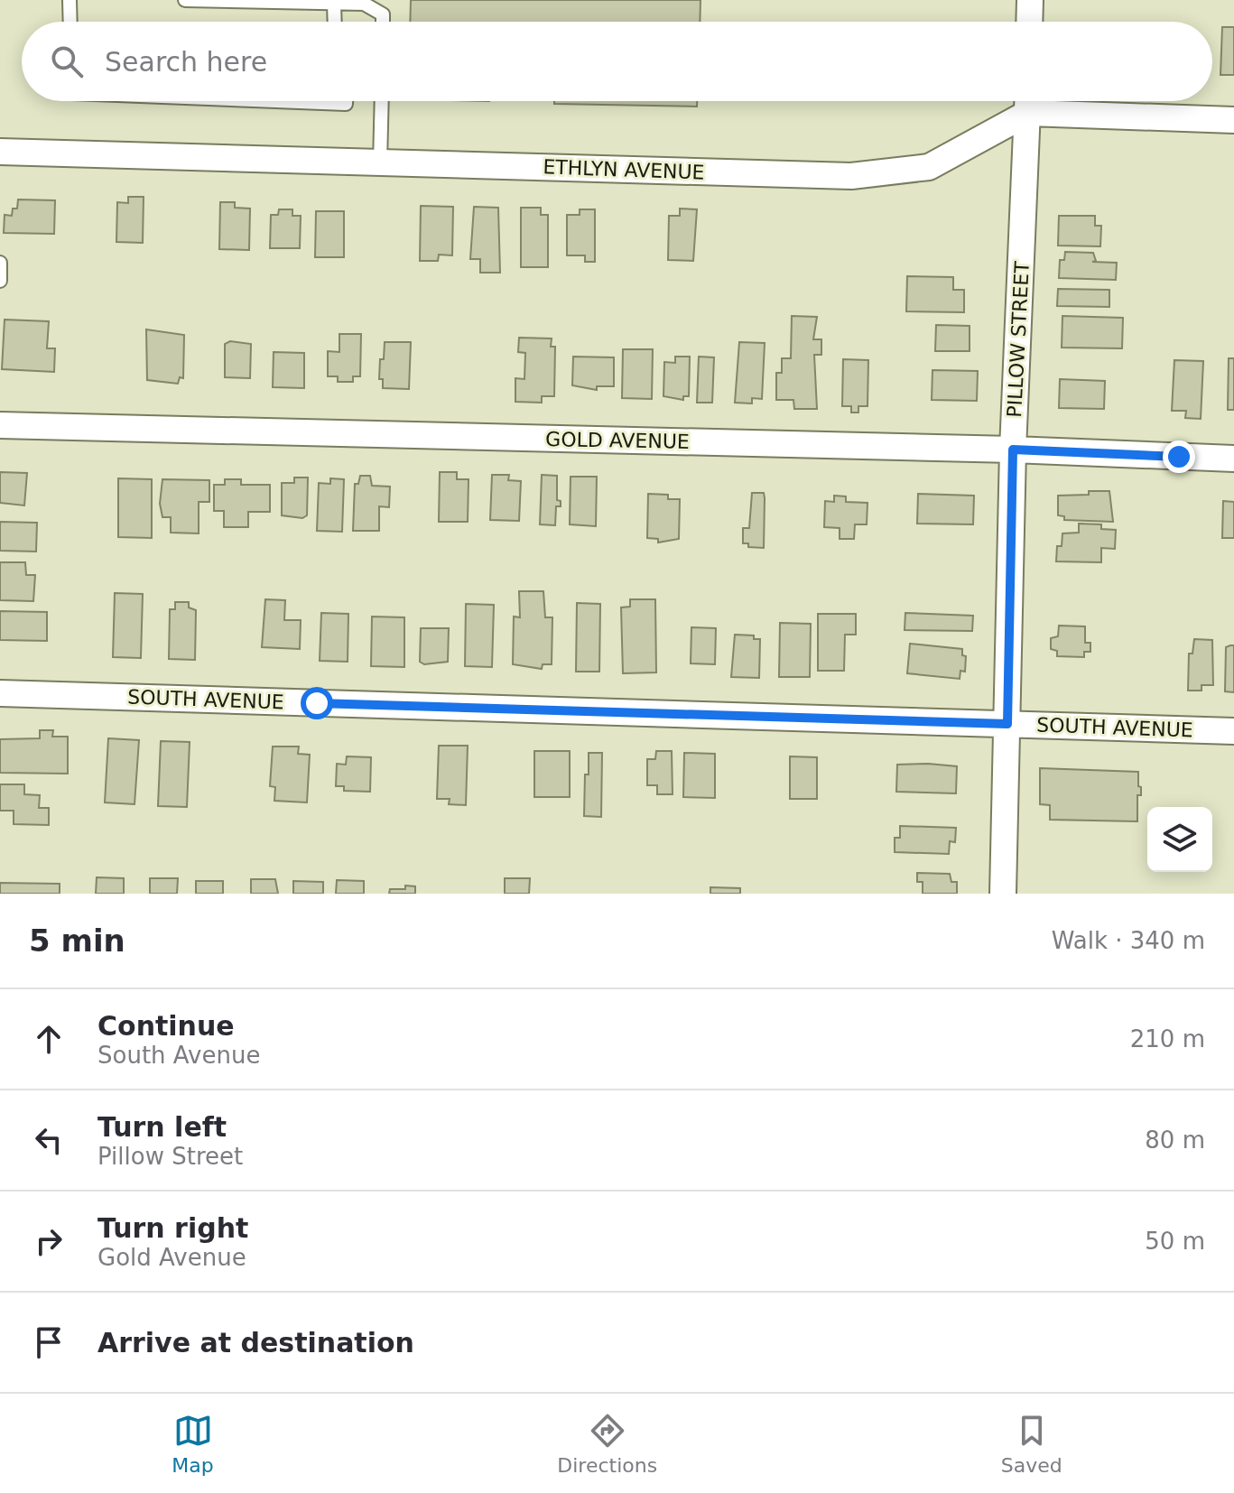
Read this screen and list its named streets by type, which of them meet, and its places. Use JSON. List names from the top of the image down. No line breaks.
{"streets":{"street":["ETHLYN AVENUE","PILLOW STREET","GOLD AVENUE","SOUTH AVENUE"]},"crossings":[["PILLOW STREET","GOLD AVENUE"],["PILLOW STREET","SOUTH AVENUE"]],"page":{"search":"Search here","heading":["5 min","Walk · 340 m"],"list":[["Continue","South Avenue","210 m"],["Turn left","Pillow Street","80 m"],["Turn right","Gold Avenue","50 m"],"Arrive at destination"],"nav":["Map","Directions","Saved"]}}
